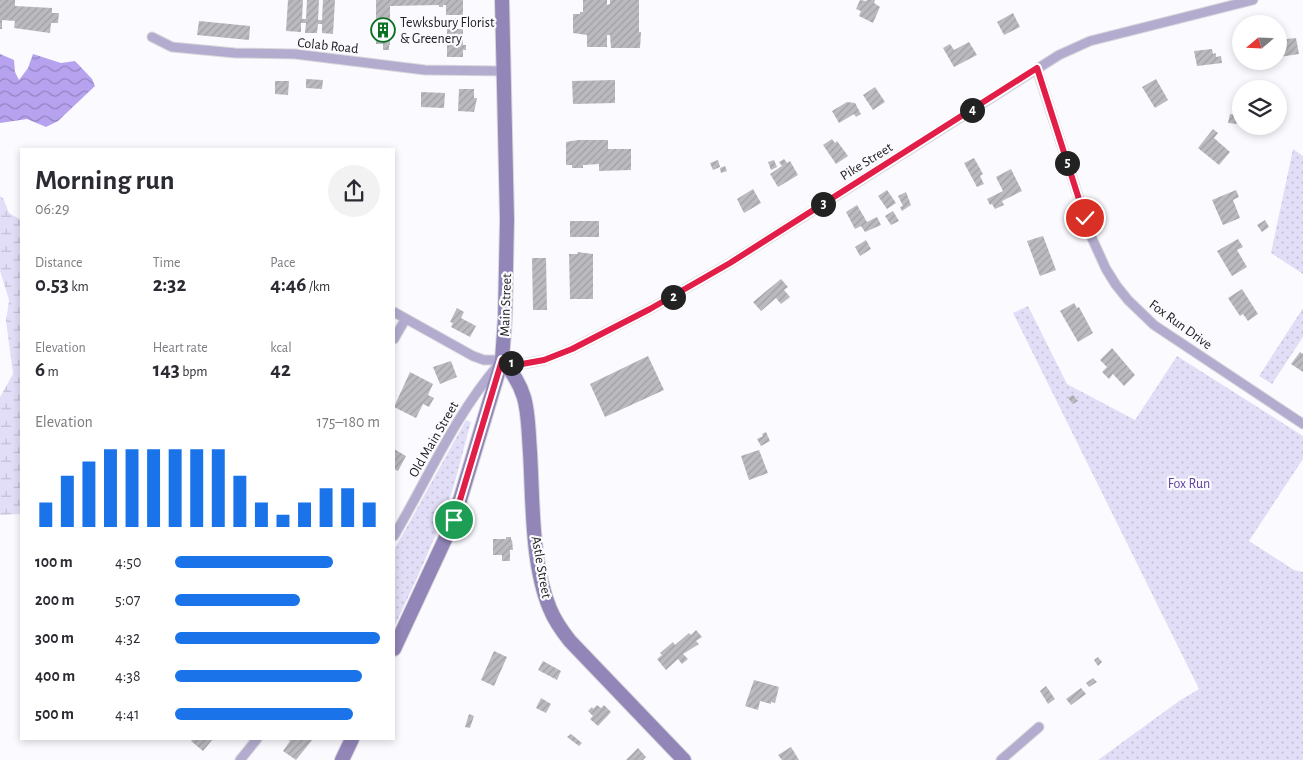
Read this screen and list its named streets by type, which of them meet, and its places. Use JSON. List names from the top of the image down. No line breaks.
{"streets":{"main road":["Main Street","Astle Street"],"street":["Colab Road","Pike Street","Fox Run Drive","Old Main Street"]},"crossings":[["Colab Road","Main Street"],["Pike Street","Main Street"],["Pike Street","Fox Run Drive"],["Pike Street","Old Main Street"],["Pike Street","Astle Street"],["Main Street","Old Main Street"],["Main Street","Astle Street"],["Old Main Street","Astle Street"]],"parks":["Fox Run"],"places":{"building":["Tewksbury Florist & Greenery"]},"north":"left","page":{"pins":["4","5","3","2","1"],"heading":["Morning run","06:29"],"stats":[["Distance","0.53 km"],["Time","2:32"],["Pace","4:46 /km"],["Elevation","6 m"],["Heart rate","143 bpm"],["kcal","42"]],"chart":["Elevation","175–180 m"],"list":[{"name":"100 m","note":"4:50"},{"name":"200 m","note":"5:07"},{"name":"300 m","note":"4:32"},{"name":"400 m","note":"4:38"},{"name":"500 m","note":"4:41"}]}}
